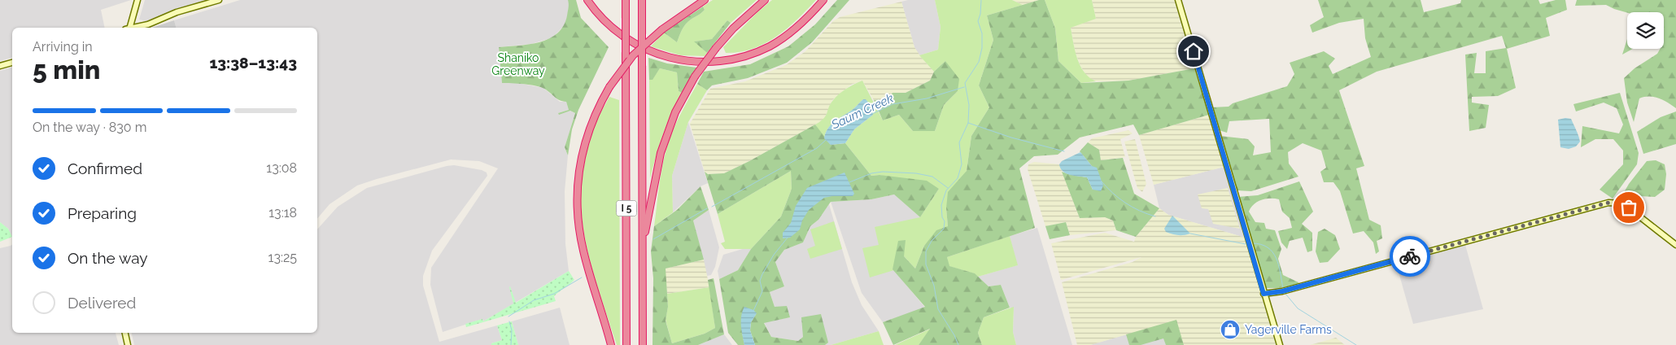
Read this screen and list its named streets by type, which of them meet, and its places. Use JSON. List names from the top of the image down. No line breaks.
{"streets":{"highway":["I 5"]},"water":["Saum Creek"],"parks":["Shaniko Greenway"],"places":{"shop":["Yagerville Farms"]},"page":{"heading":["5 min","Arriving in","13:38–13:43"],"bar":"On the way · 830 m","list":[["Confirmed","13:08"],["Preparing","13:18"],["On the way","13:25"],"Delivered"]}}
